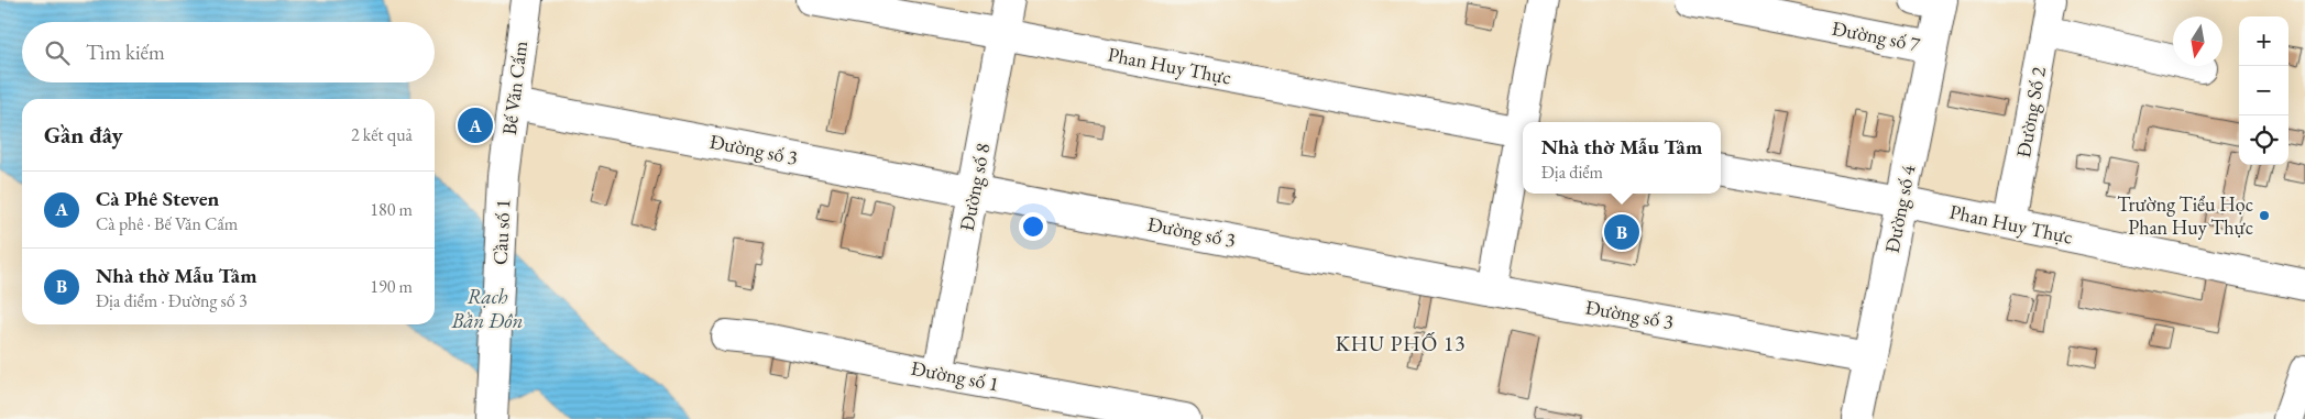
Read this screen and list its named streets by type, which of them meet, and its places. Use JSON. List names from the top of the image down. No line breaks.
{"streets":{"street":["Đường số 7","Phan Huy Thực","Bế Văn Cấm","Đường Số 2","Đường số 3","Đường số 8","Đường số 4","Cầu số 1","Đường số 1"]},"crossings":[["Đường số 7","Đường số 4"],["Phan Huy Thực","Đường Số 2"],["Phan Huy Thực","Đường số 8"],["Phan Huy Thực","Đường số 4"],["Bế Văn Cấm","Đường số 3"],["Bế Văn Cấm","Cầu số 1"],["Đường số 3","Đường số 8"],["Đường số 3","Đường số 4"],["Đường số 8","Đường số 1"]],"districts":["KHU PHỐ 13"],"water":["Rạch Bần Đôn"],"places":["Trường Tiểu Học Phan Huy Thực"],"north":"bottom","page":{"map_buttons":["+","−"],"search":"Tìm kiếm","heading":["Gần đây","2 kết quả"],"pins":["A","B"],"popup":["Nhà thờ Mẫu Tâm","Địa điểm"],"list":[{"mark":"A","name":"Cà Phê Steven","note":"Cà phê · Bế Văn Cấm","value":"180 m"},{"mark":"B","name":"Nhà thờ Mẫu Tâm","note":"Địa điểm · Đường số 3","value":"190 m"}]}}
